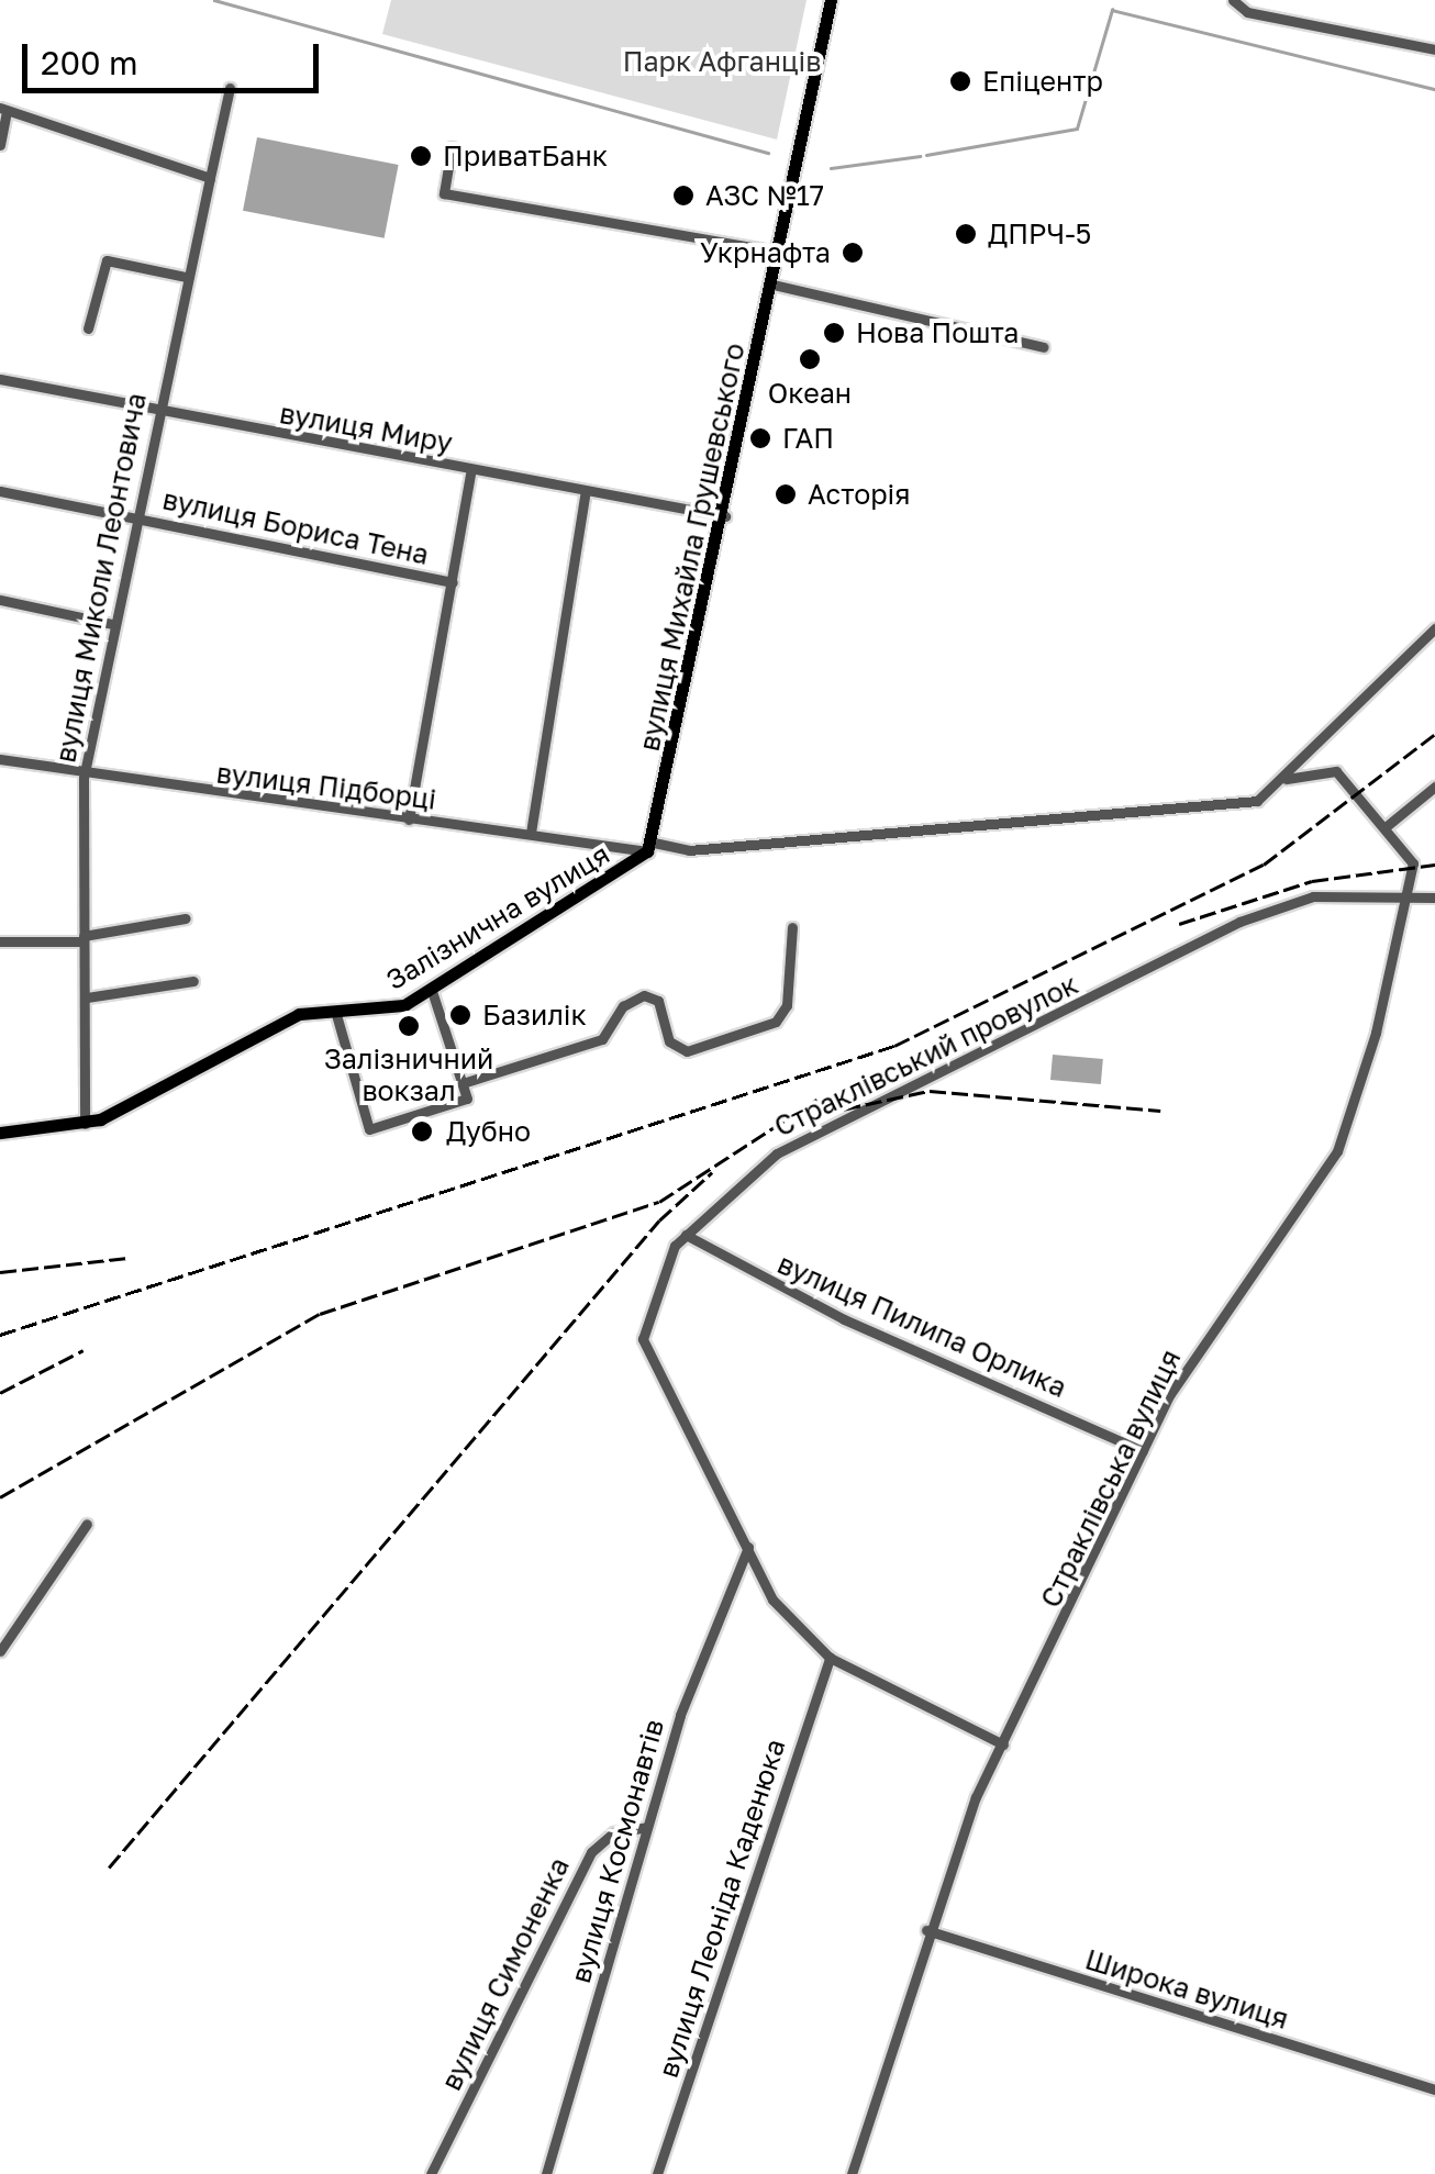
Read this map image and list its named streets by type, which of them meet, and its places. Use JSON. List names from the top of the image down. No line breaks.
{"streets":{"main road":["вулиця Михайла Грушевського","Залізнична вулиця"],"street":["вулиця Миру","вулиця Бориса Тена","вулиця Миколи Леонтовича","вулиця Підборці","Страклівський провулок","вулиця Пилипа Орлика","Страклівська вулиця","вулиця Космонавтів","вулиця Леоніда Каденюка","вулиця Симоненка","Широка вулиця"]},"crossings":[["вулиця Миру","вулиця Михайла Грушевського"],["вулиця Миру","вулиця Миколи Леонтовича"],["вулиця Бориса Тена","вулиця Миколи Леонтовича"],["вулиця Михайла Грушевського","вулиця Підборці"],["вулиця Михайла Грушевського","Залізнична вулиця"],["вулиця Миколи Леонтовича","вулиця Підборці"],["вулиця Миколи Леонтовича","Залізнична вулиця"],["вулиця Підборці","Залізнична вулиця"],["Страклівський провулок","вулиця Пилипа Орлика"],["Страклівський провулок","Страклівська вулиця"],["Страклівський провулок","вулиця Космонавтів"],["Страклівський провулок","вулиця Леоніда Каденюка"],["вулиця Пилипа Орлика","Страклівська вулиця"],["Страклівська вулиця","Широка вулиця"],["вулиця Космонавтів","вулиця Симоненка"]],"parks":["Парк Афганців"],"places":["Епіцентр","ПриватБанк","АЗС №17","ДПРЧ-5","Укрнафта","Нова Пошта","Океан","ГАП","Асторія","Базилік","Залізничний вокзал","Дубно"],"scale_bar":"200 m"}
